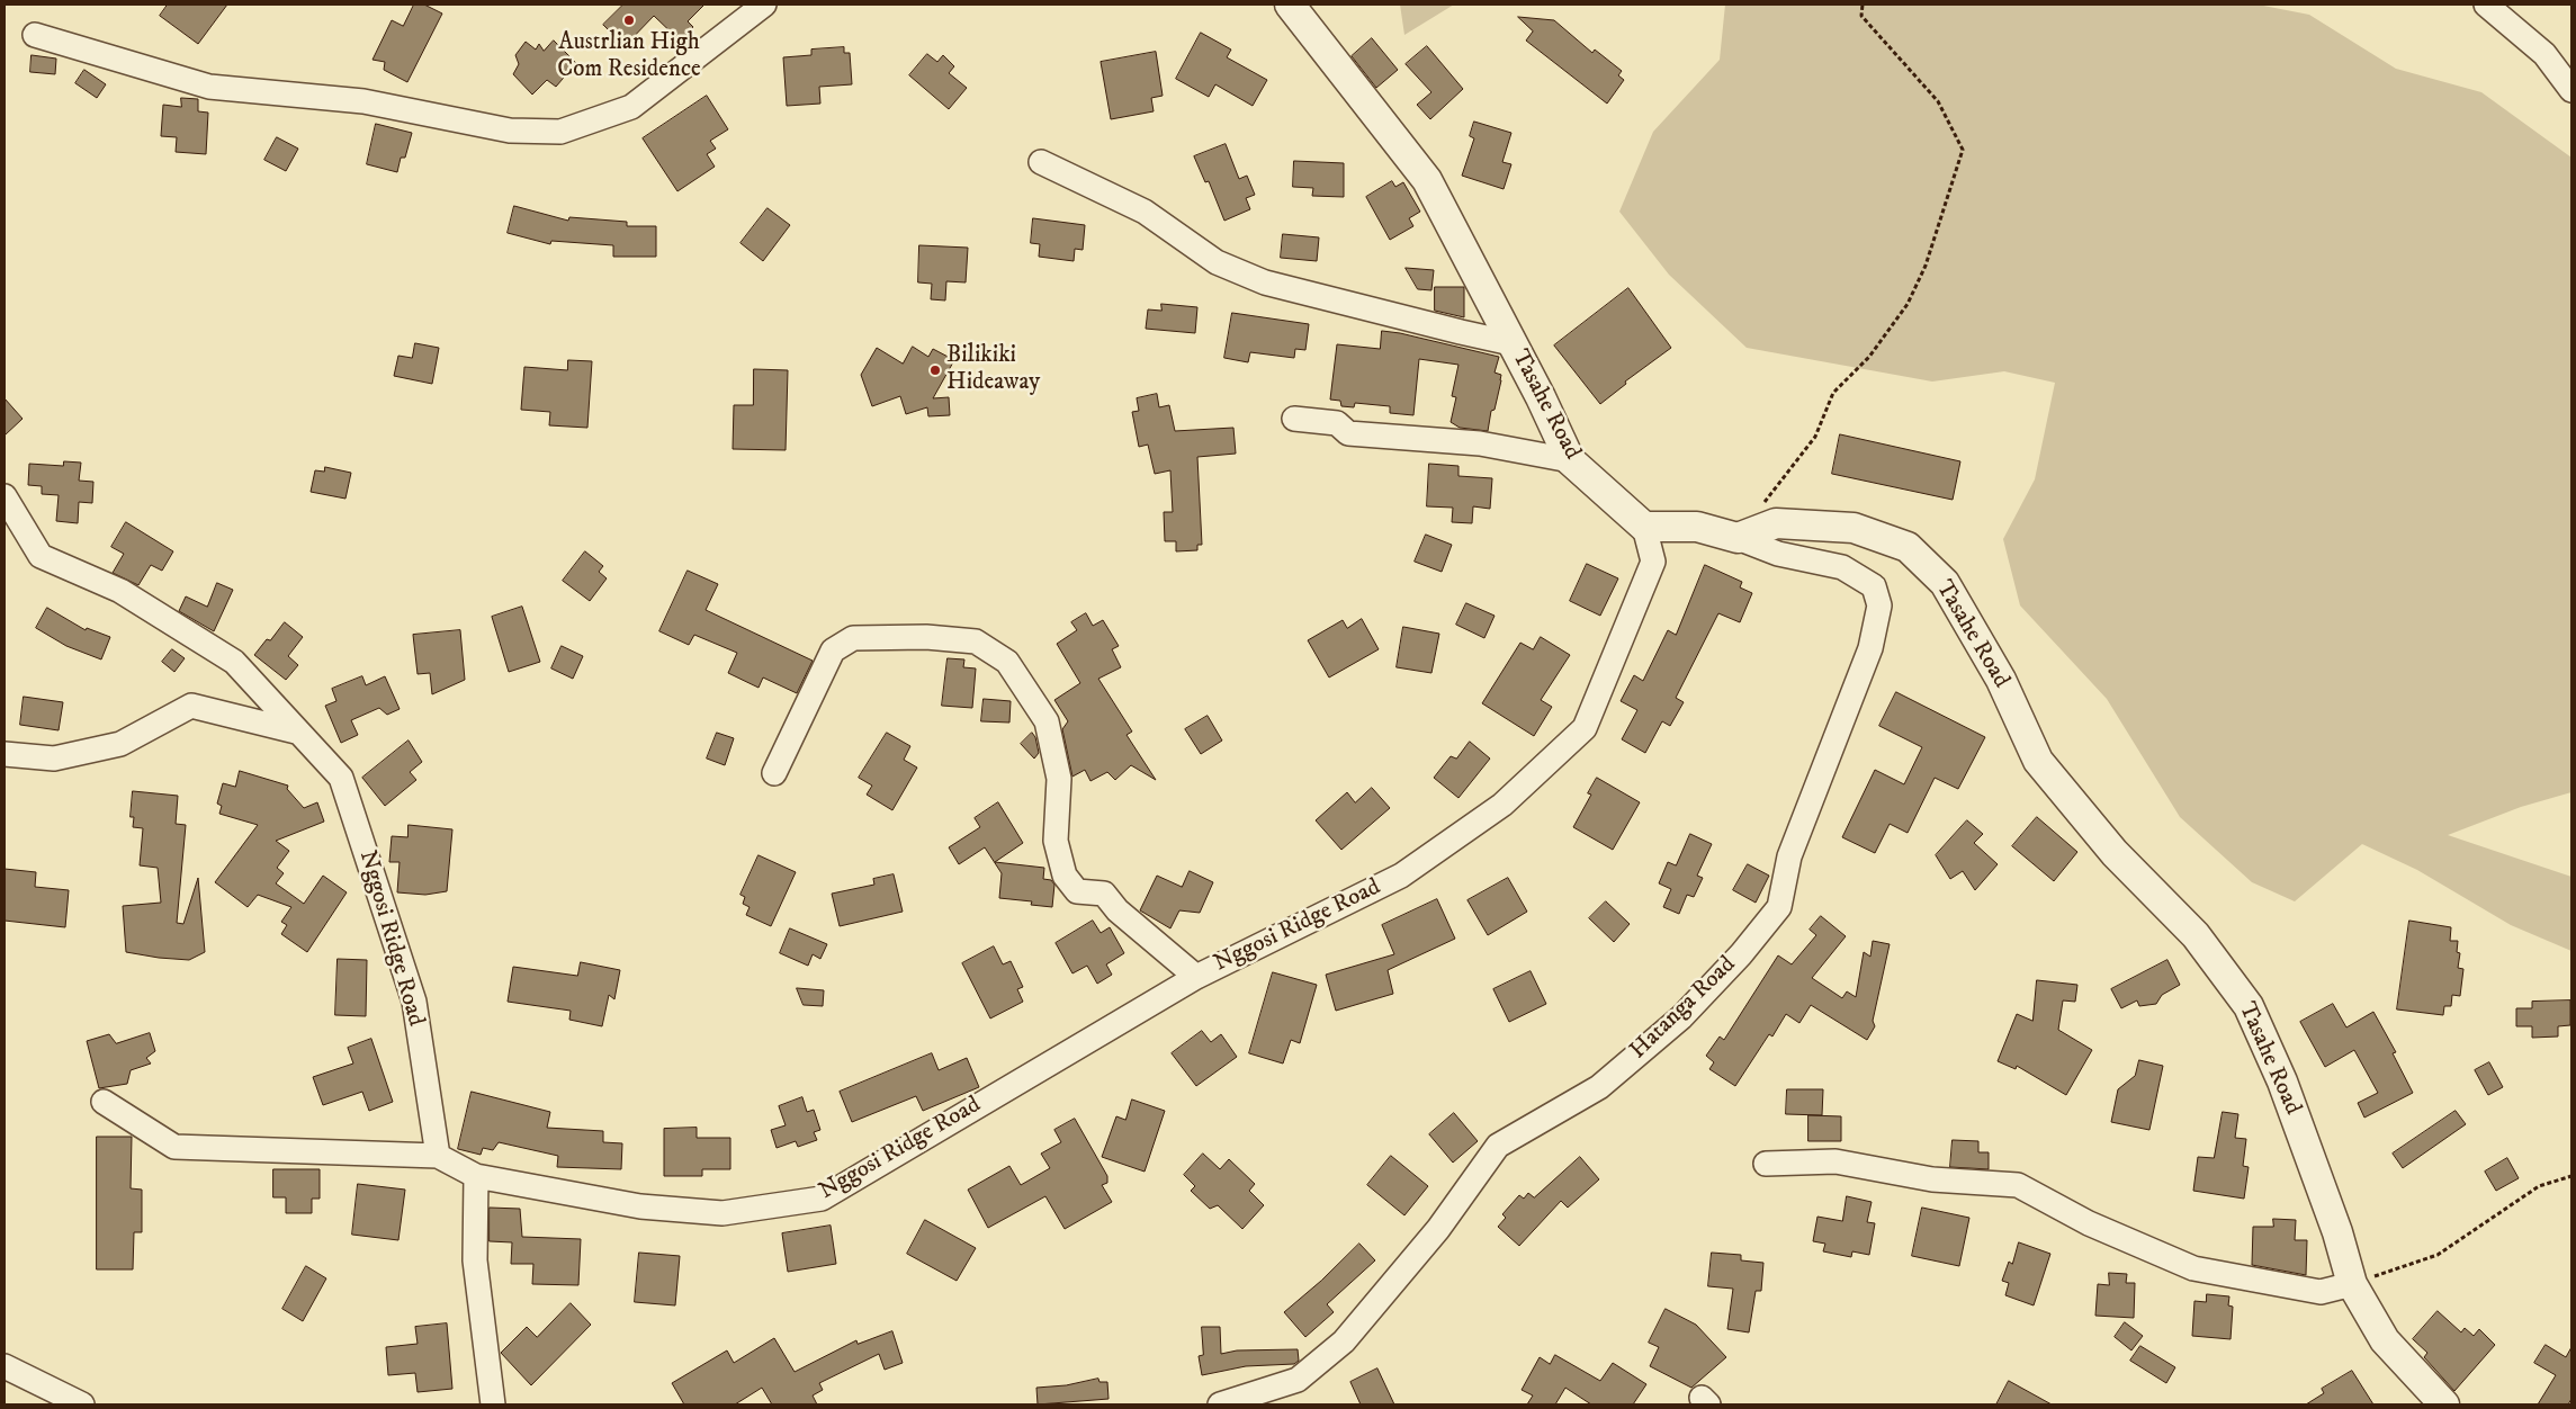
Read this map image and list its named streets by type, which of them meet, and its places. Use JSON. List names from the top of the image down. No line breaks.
{"streets":{"street":["Tasahe Road","Nggosi Ridge Road","Hatanga Road"]},"crossings":[["Tasahe Road","Nggosi Ridge Road"],["Tasahe Road","Hatanga Road"]],"places":["Austrlian High Com Residence","Bilikiki Hideaway"]}
